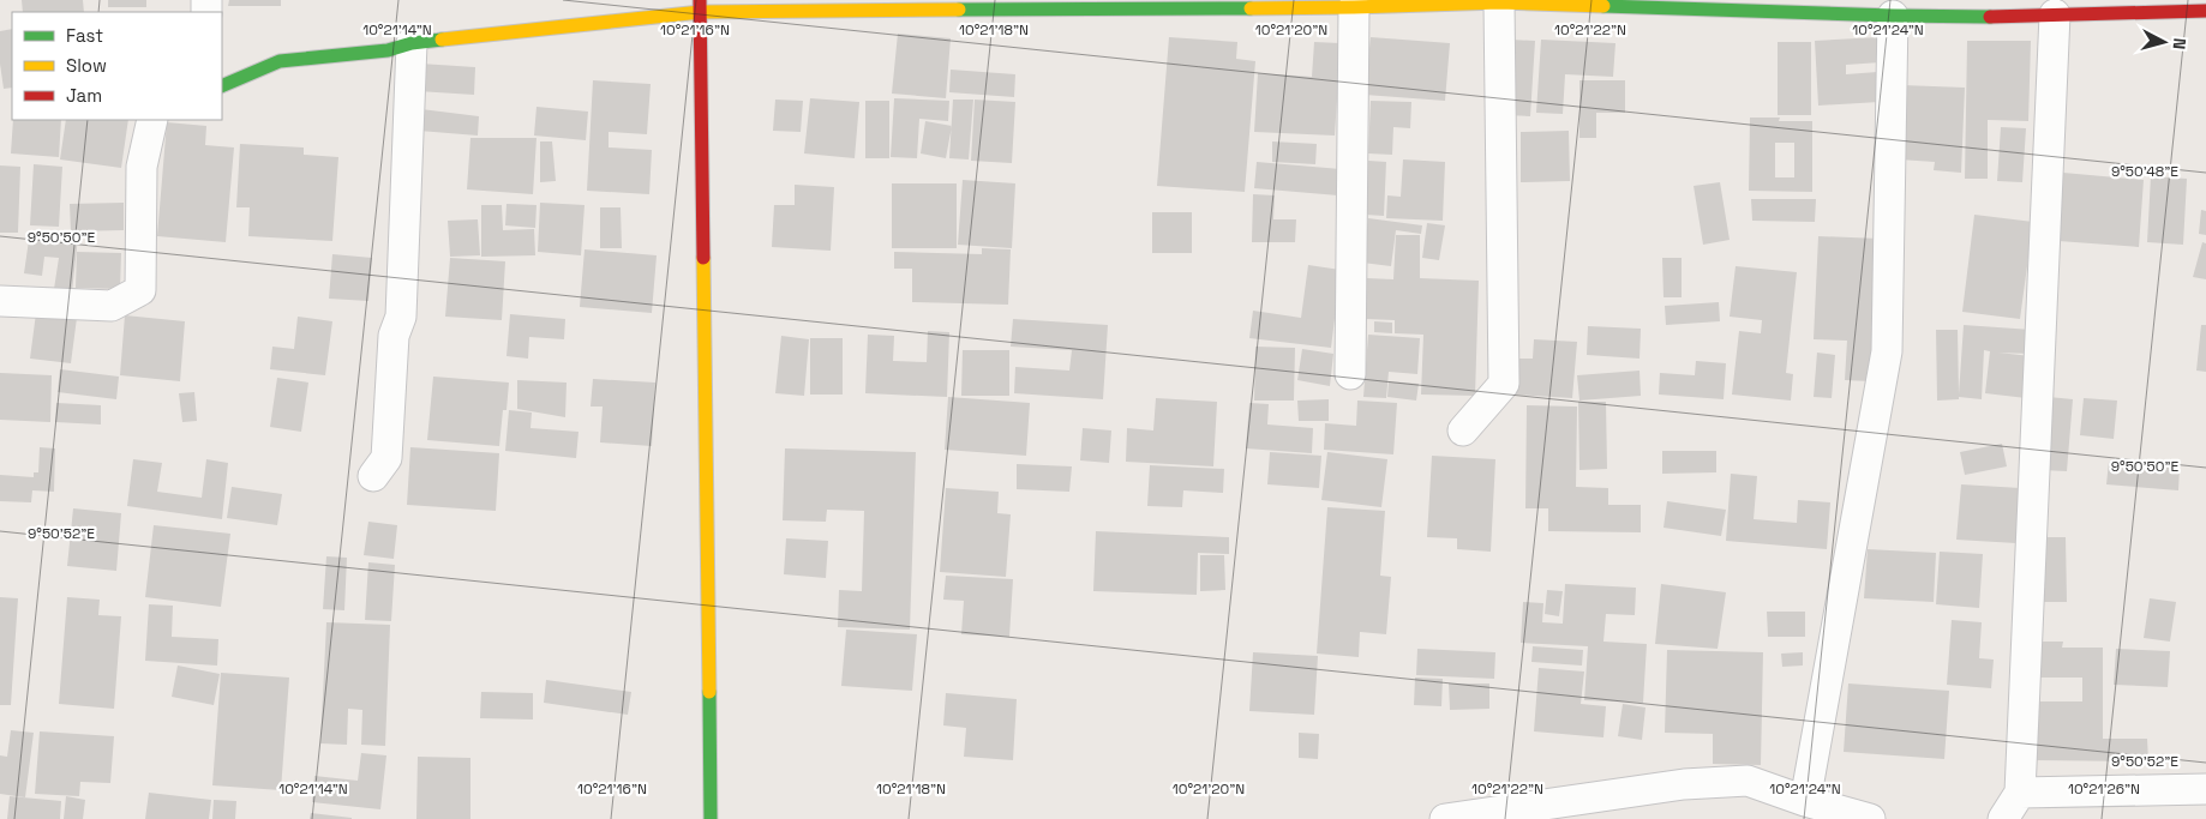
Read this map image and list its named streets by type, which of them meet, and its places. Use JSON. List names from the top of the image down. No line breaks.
{"legend":["Fast","Slow","Jam"],"north":"right","coordinates":["10°21'14\"N","10°21'16\"N","10°21'18\"N","10°21'20\"N","10°21'22\"N","10°21'24\"N","9°50'48\"E","9°50'50\"E","9°50'52\"E","10°21'26\"N"]}
